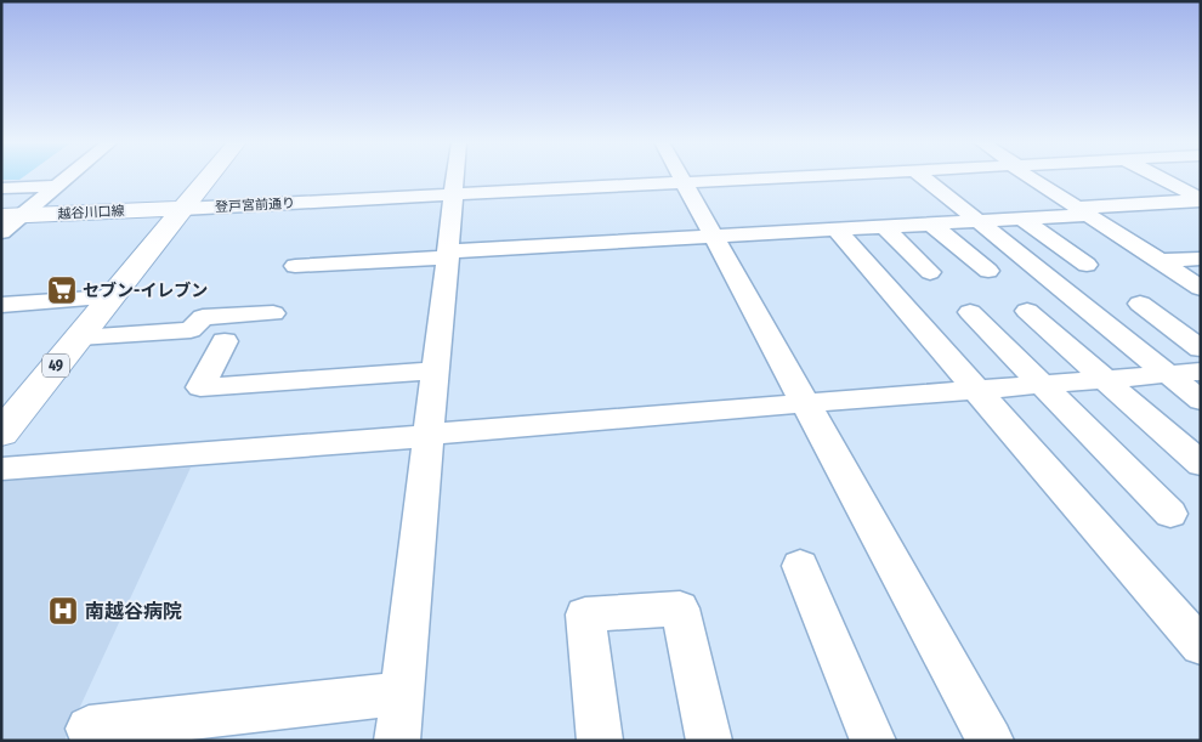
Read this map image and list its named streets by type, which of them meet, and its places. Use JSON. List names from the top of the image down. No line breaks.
{"streets":{"main road":["越谷川口線","49"],"street":["登戸宮前通り"]},"crossings":[["登戸宮前通り","越谷川口線"],["登戸宮前通り","49"],["越谷川口線","49"]],"places":{"supermarket":["セブン-イレブン"],"hospital":["南越谷病院"]}}
